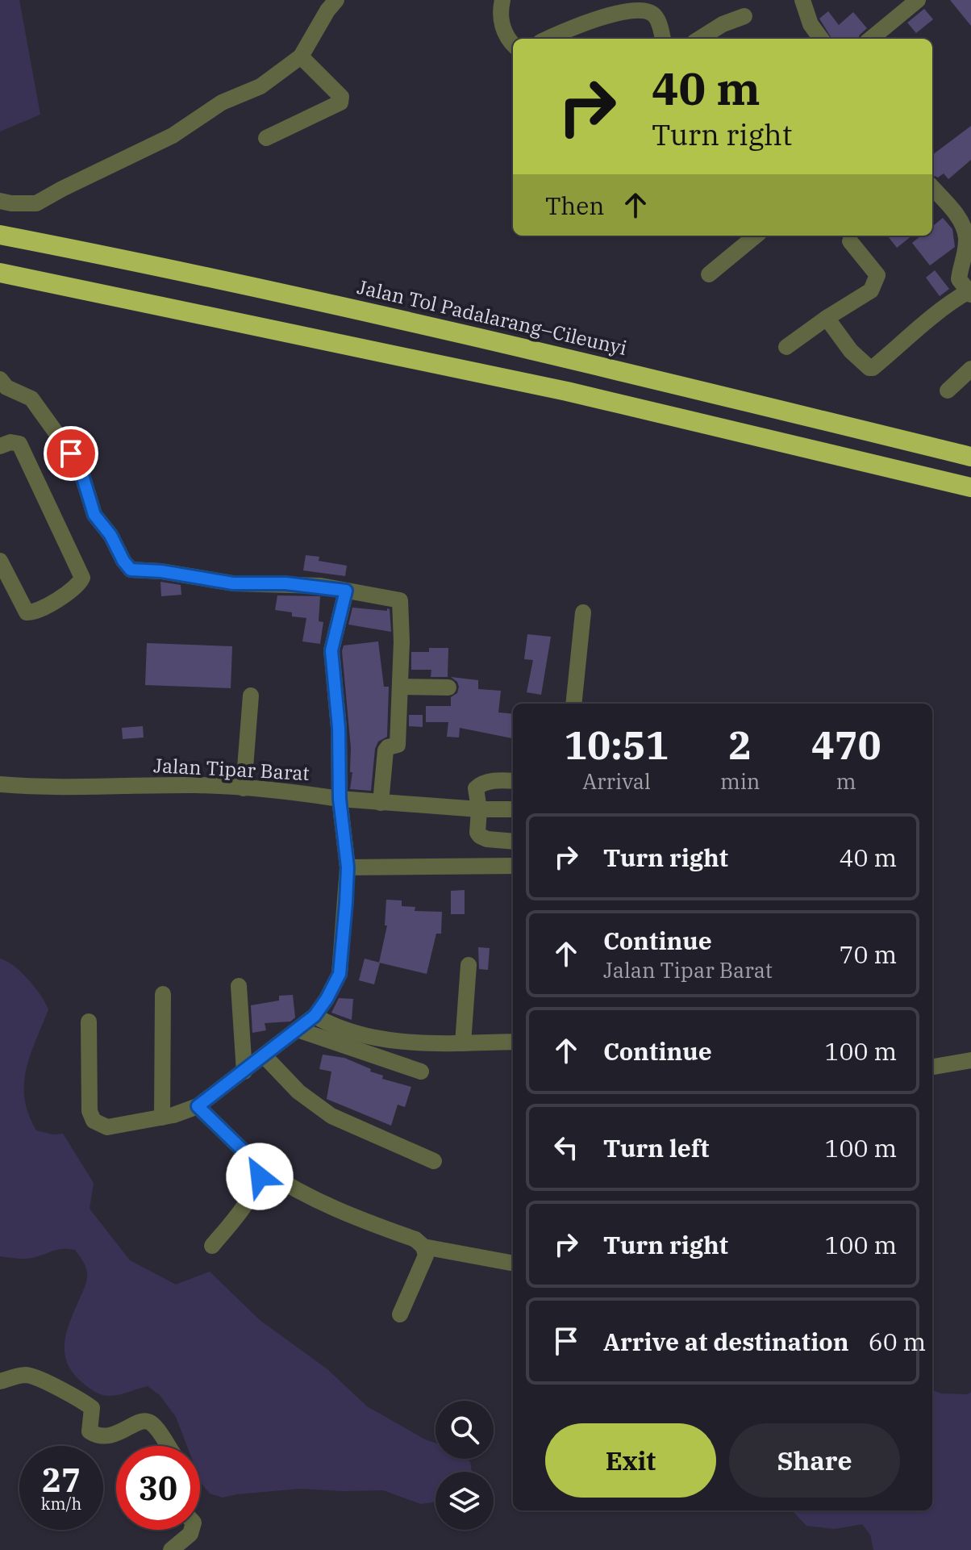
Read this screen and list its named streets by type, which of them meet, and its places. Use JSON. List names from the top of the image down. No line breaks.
{"streets":{"highway":["Jalan Tol Padalarang–Cileunyi"],"street":["Jalan Tipar Barat"]},"page":{"turn":["40 m","Turn right"],"then":"Then","eta":["10:51","Arrival","2","min","470","m"],"list":[{"name":"Turn right","value":"40 m"},{"name":"Continue","note":"Jalan Tipar Barat","value":"70 m"},{"name":"Continue","value":"100 m"},{"name":"Turn left","value":"100 m"},{"name":"Turn right","value":"100 m"},{"name":"Arrive at destination","value":"60 m"}],"buttons":["Exit","Share"],"speed":"27 km/h","limit":"30"}}
